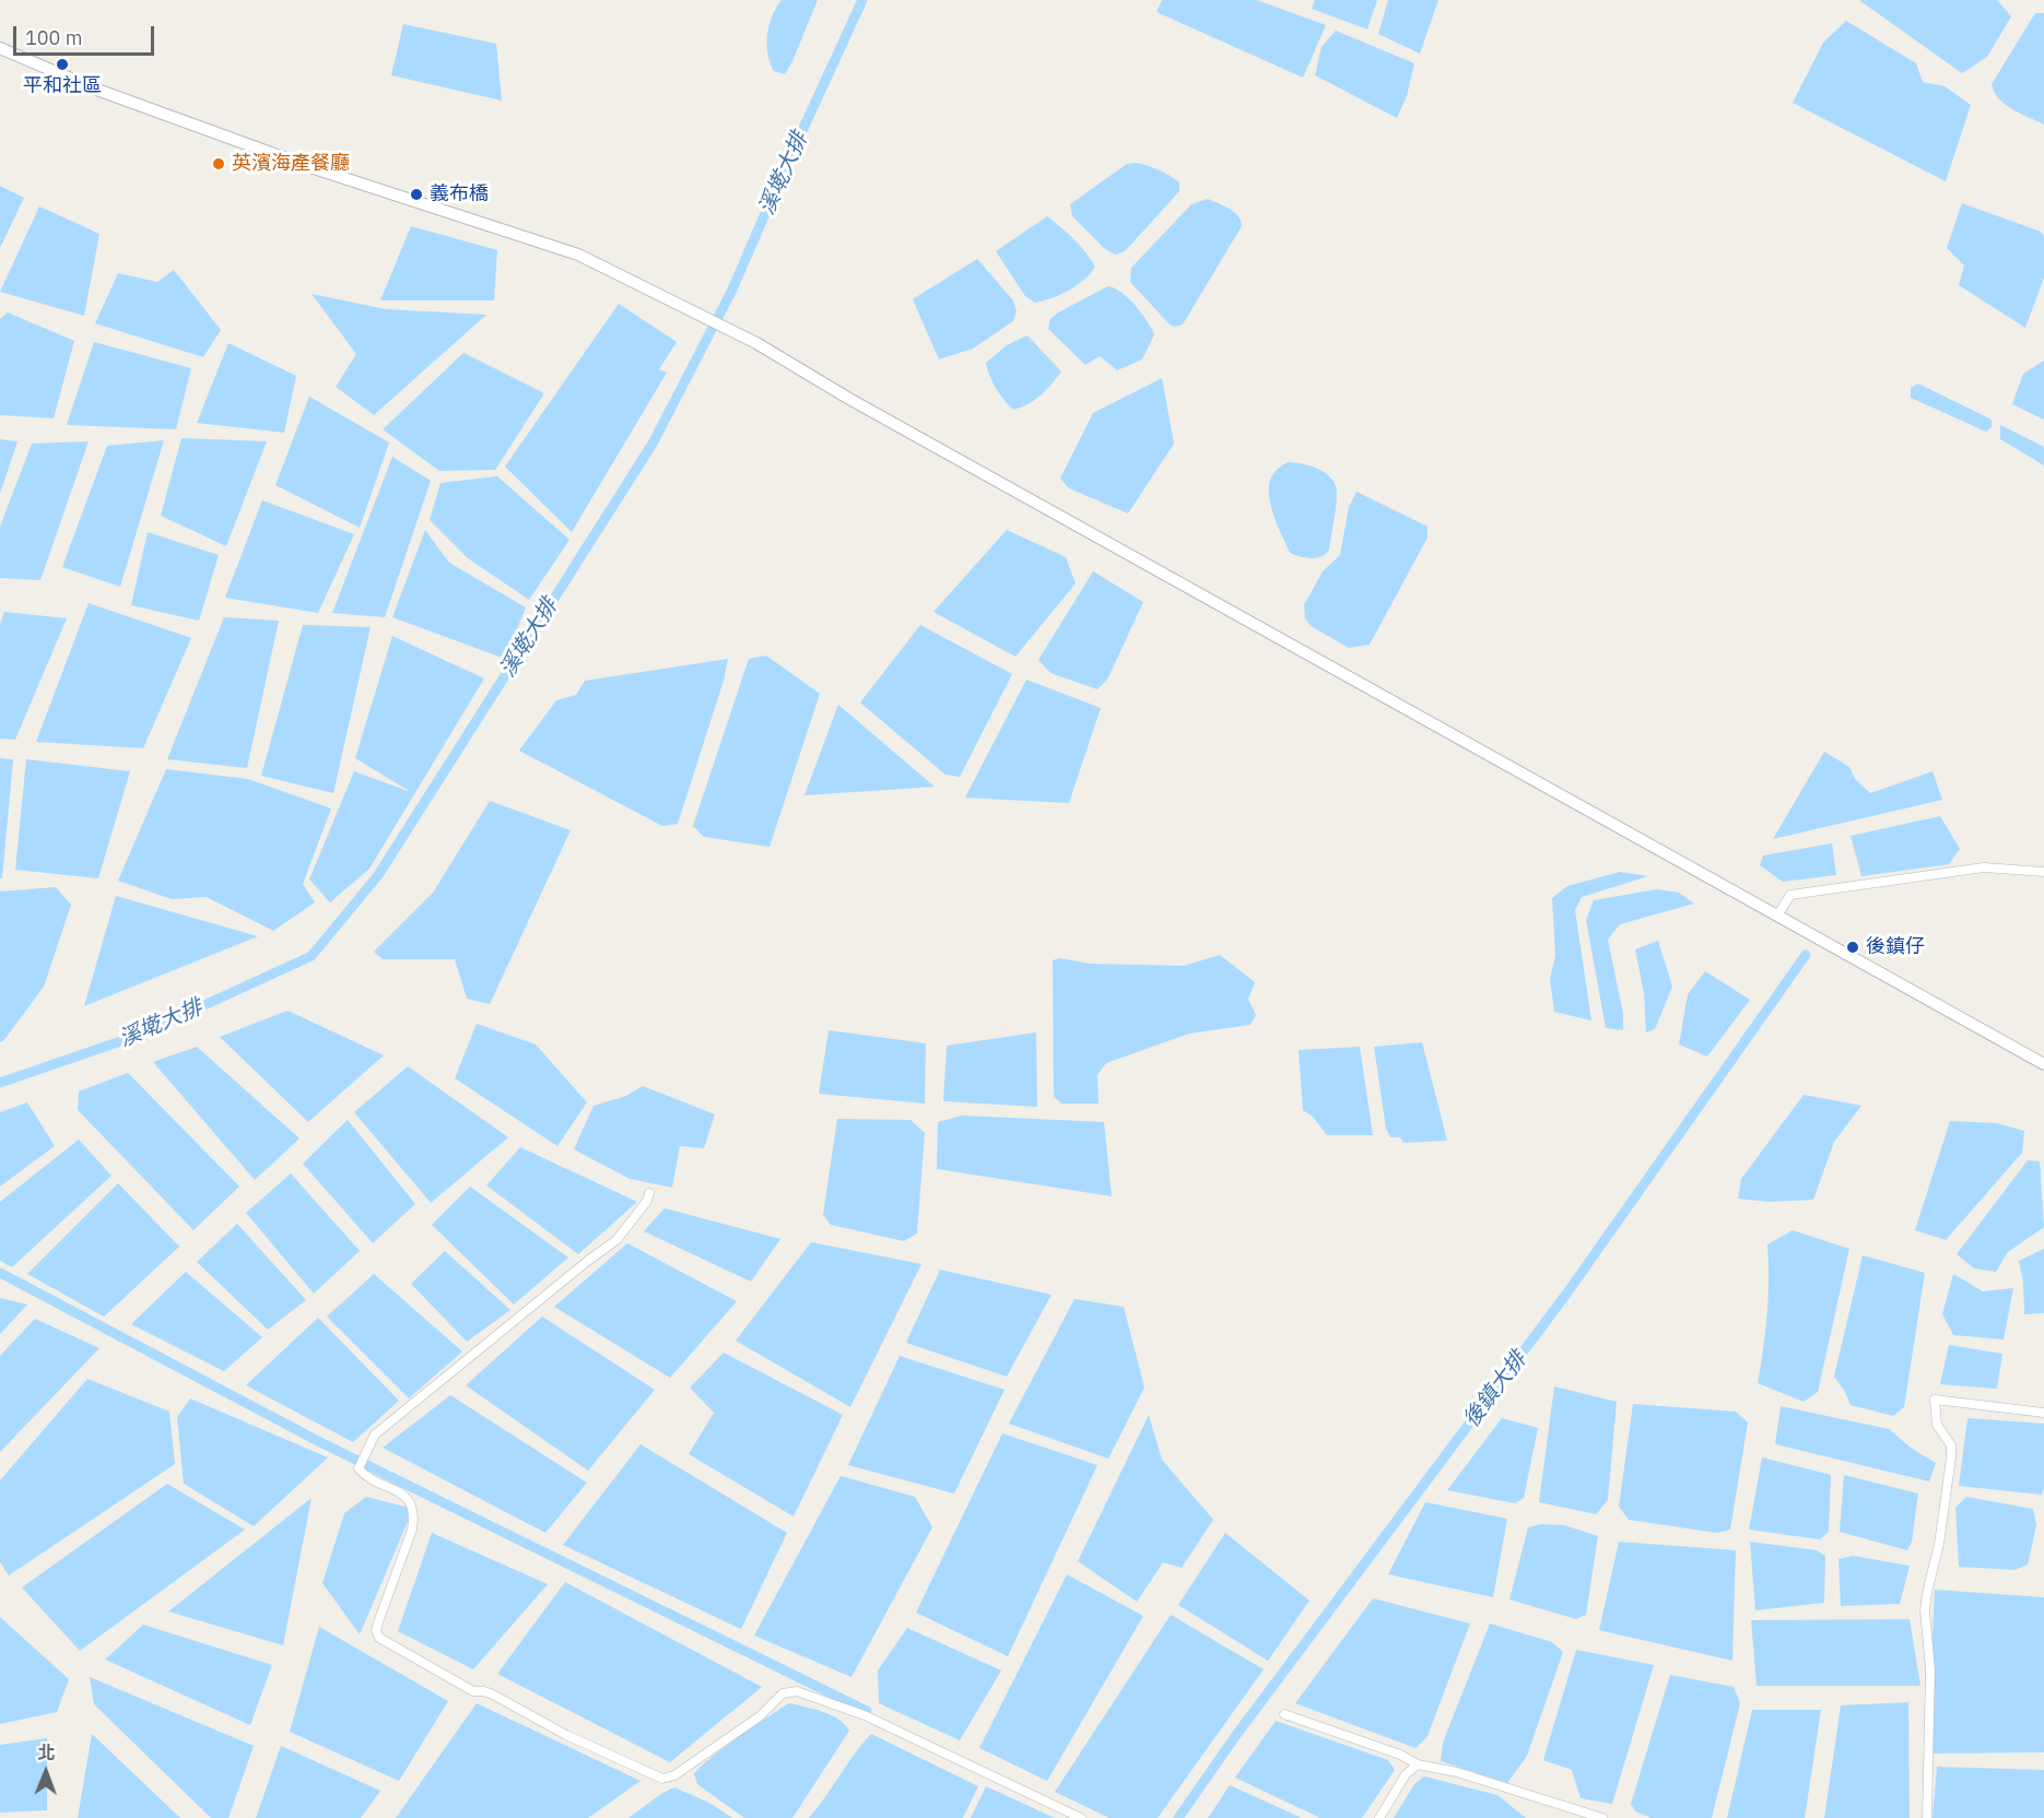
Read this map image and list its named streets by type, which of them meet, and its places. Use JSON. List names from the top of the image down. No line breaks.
{"water":["溪墘大排","後鎮大排"],"places":["平和社區","英濱海產餐廳","義布橋","後鎮仔"],"scale_bar":"100 m","north":"top"}
